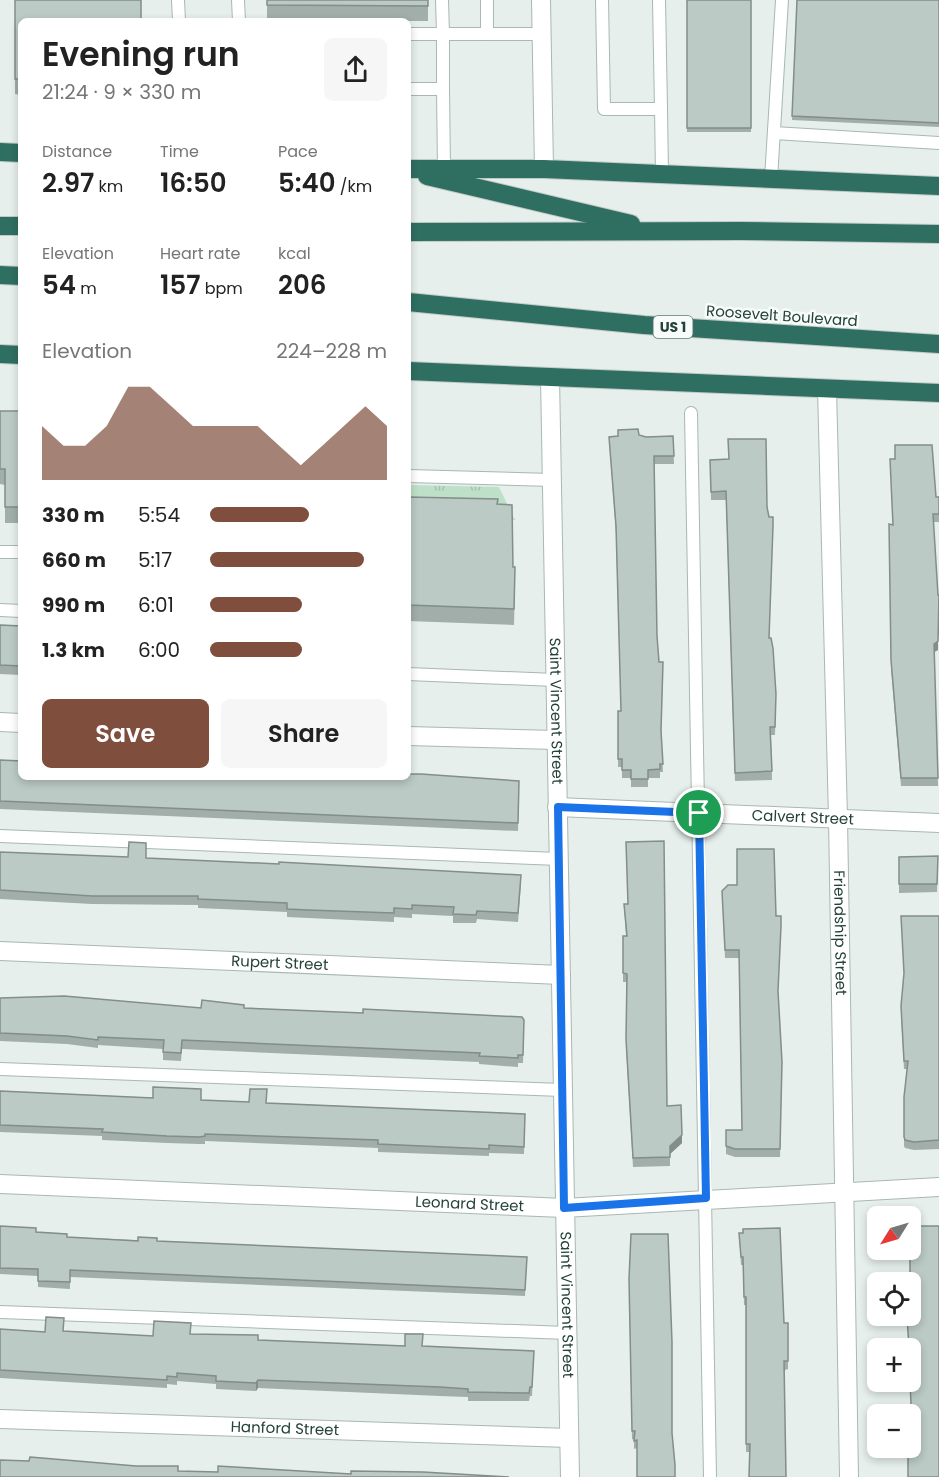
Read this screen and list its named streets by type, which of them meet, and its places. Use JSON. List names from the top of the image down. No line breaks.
{"streets":{"highway":["Roosevelt Boulevard","US 1"],"street":["Saint Vincent Street","Calvert Street","Friendship Street","Rupert Street","Leonard Street","Hanford Street"]},"crossings":[["Saint Vincent Street","Calvert Street"],["Saint Vincent Street","Rupert Street"],["Saint Vincent Street","Leonard Street"],["Saint Vincent Street","Hanford Street"],["Calvert Street","Friendship Street"],["Friendship Street","Leonard Street"]],"north":"bottom left","page":{"heading":["Evening run","21:24 · 9 × 330 m"],"stats":[["Distance","2.97 km"],["Time","16:50"],["Pace","5:40 /km"],["Elevation","54 m"],["Heart rate","157 bpm"],["kcal","206"]],"chart":["Elevation","224–228 m"],"list":[{"name":"330 m","note":"5:54"},{"name":"660 m","note":"5:17"},{"name":"990 m","note":"6:01"},{"name":"1.3 km","note":"6:00"}],"buttons":["Save","Share"],"map_buttons":["+","−"]}}
